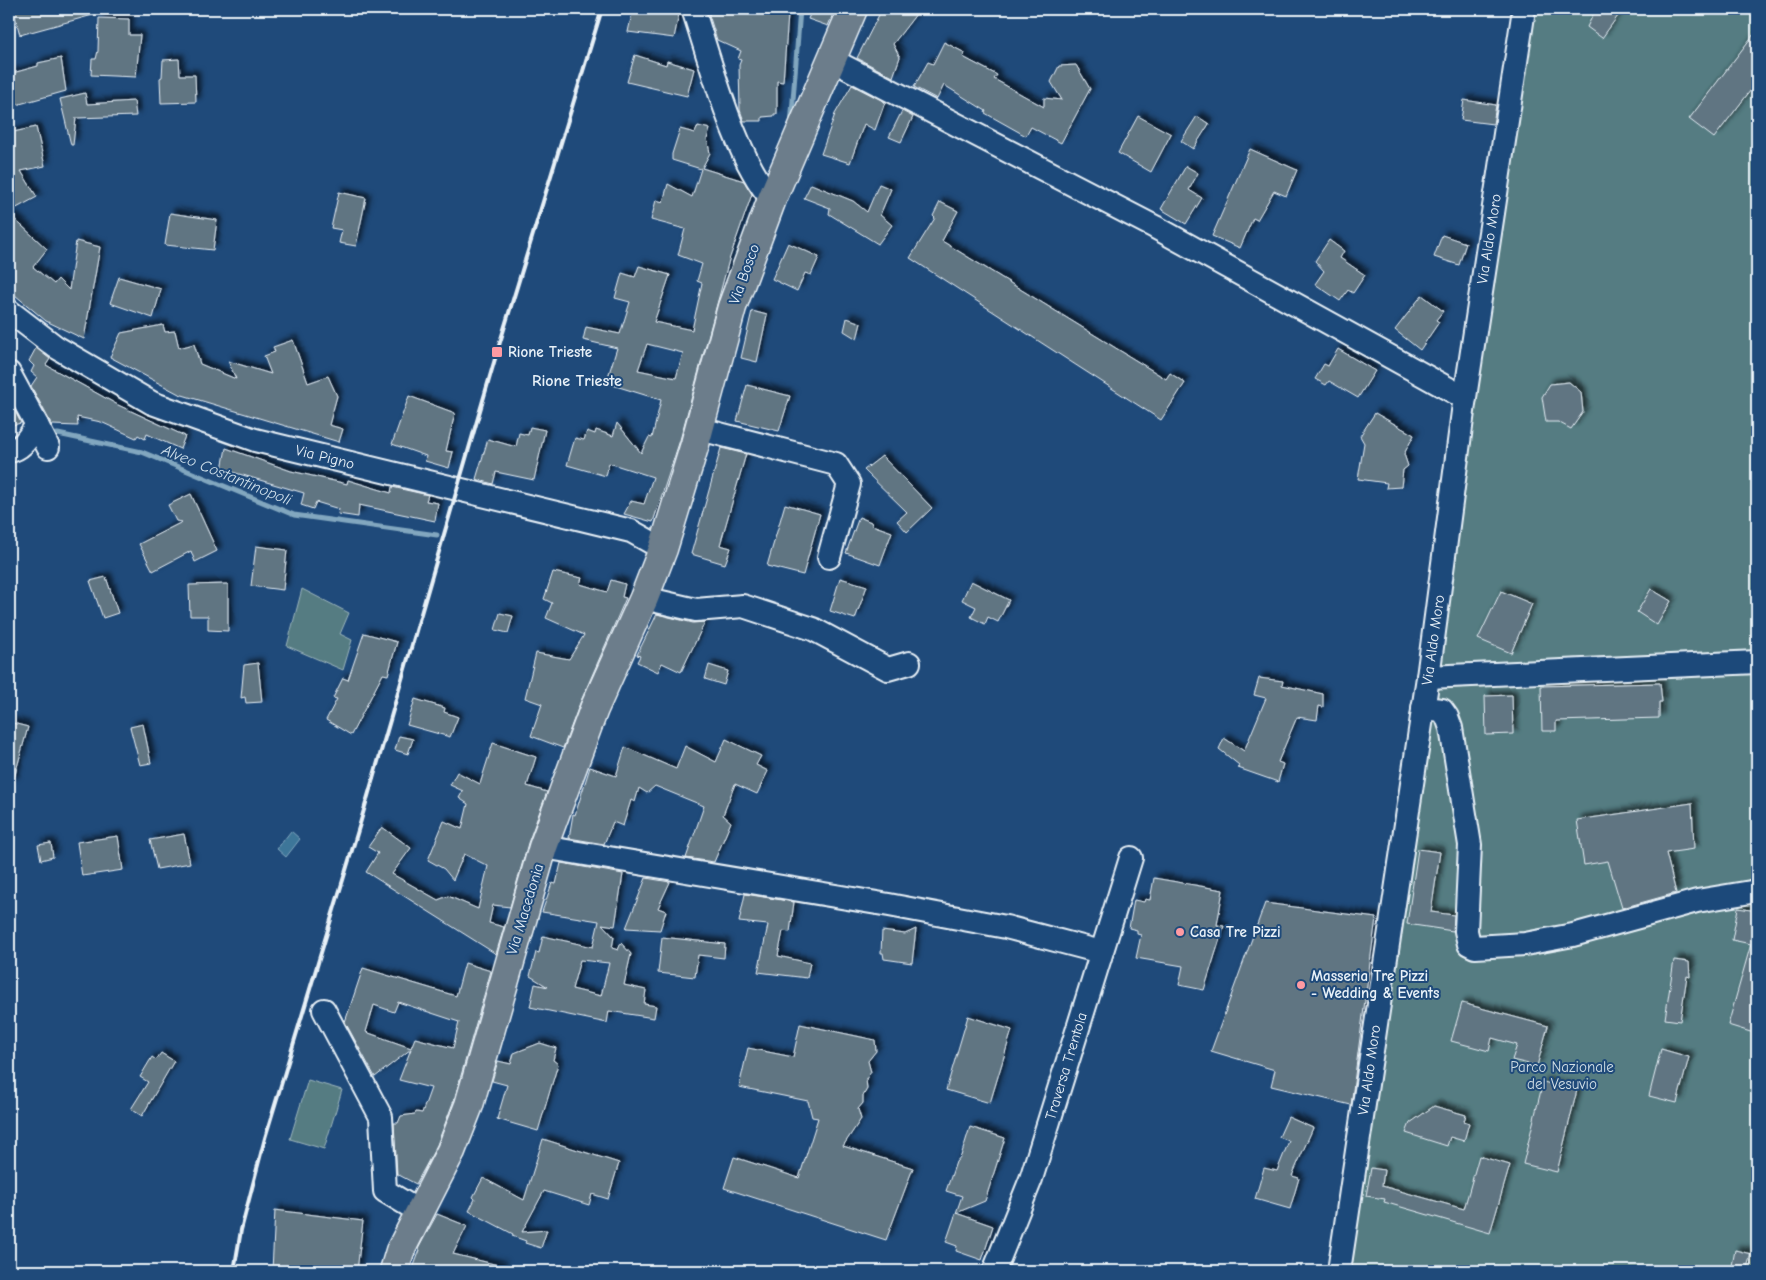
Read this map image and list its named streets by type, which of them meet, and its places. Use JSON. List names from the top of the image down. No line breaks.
{"streets":{"main road":["Via Bosco","Via Macedonia"],"street":["Via Aldo Moro","Via Pigno","Traversa Trentola"]},"crossings":[["Via Bosco","Via Pigno"],["Via Bosco","Via Macedonia"],["Via Pigno","Via Macedonia"]],"districts":["Rione Trieste"],"water":["Alveo Costantinopoli"],"parks":["Parco Nazionale del Vesuvio"],"places":{"transit":["Rione Trieste"],"other":["Casa Tre Pizzi","Masseria Tre Pizzi - Wedding & Events"]}}
